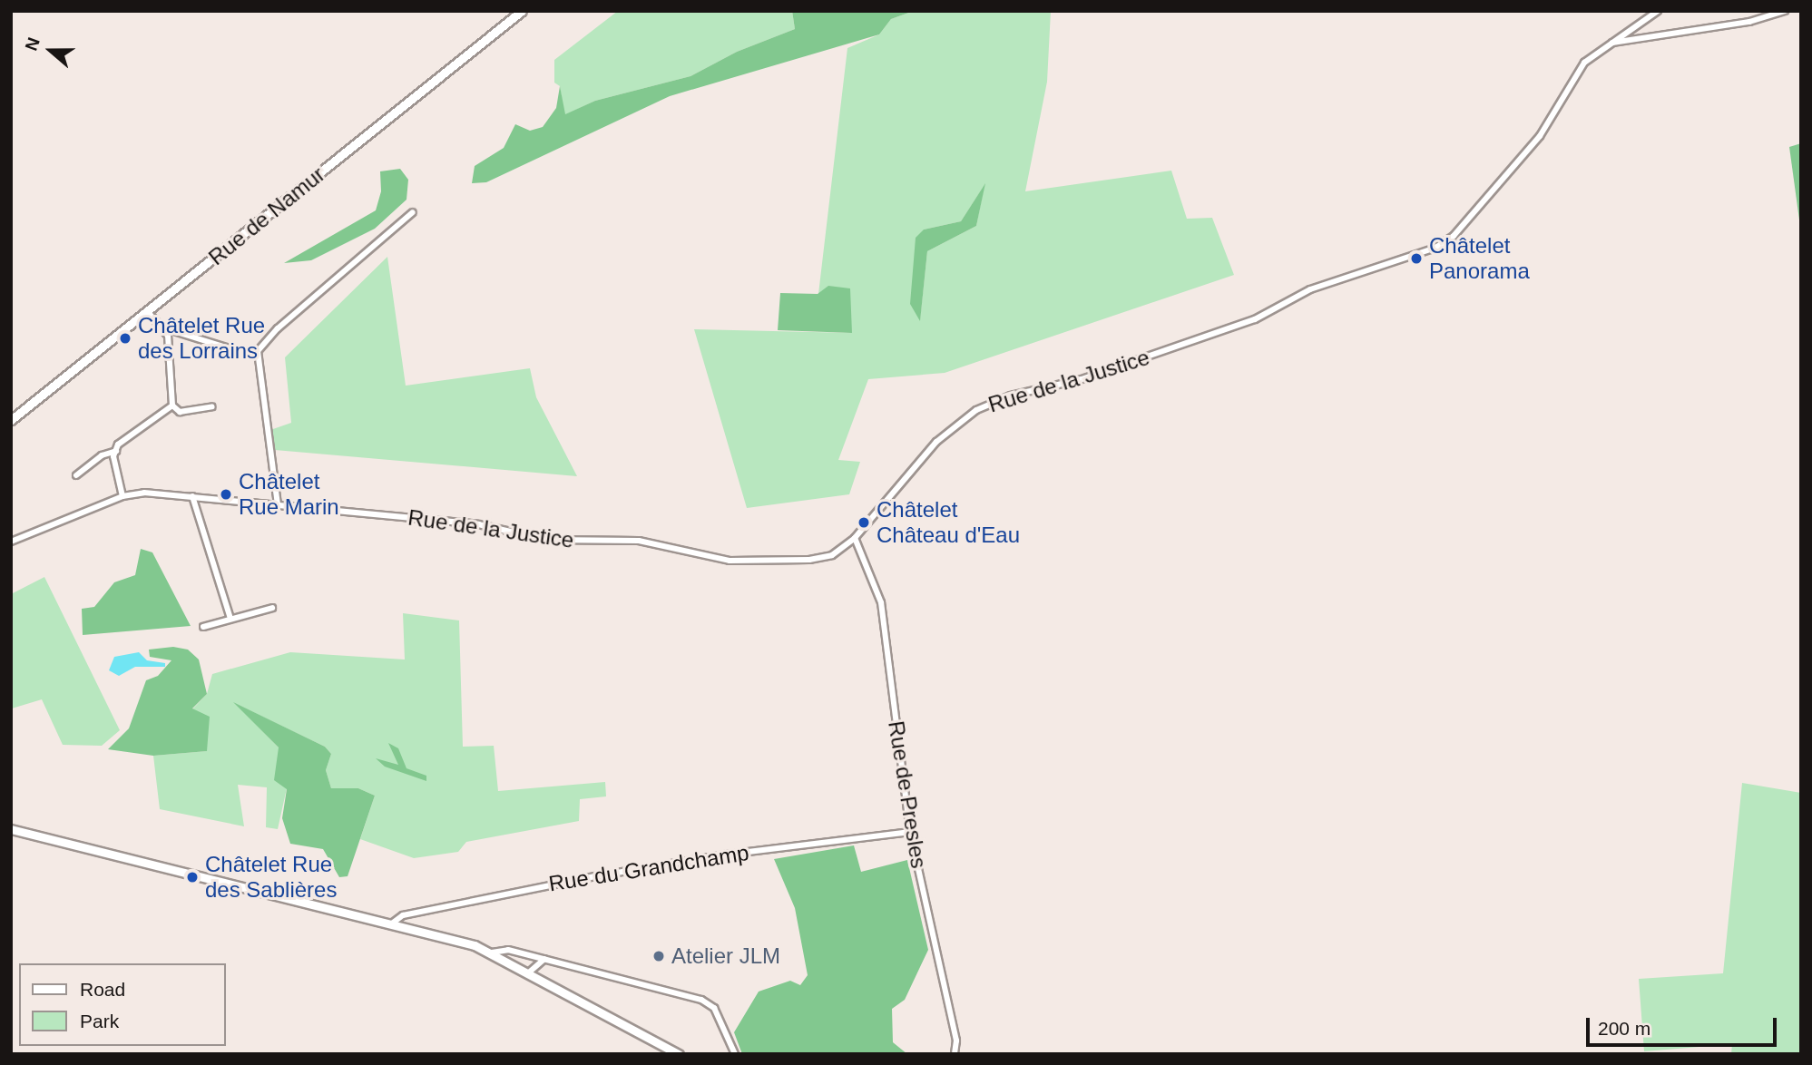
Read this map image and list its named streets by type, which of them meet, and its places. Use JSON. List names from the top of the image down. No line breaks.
{"streets":{"main road":["Rue de Namur"],"street":["Rue de la Justice","Rue de Presles","Rue du Grandchamp"]},"crossings":[["Rue de la Justice","Rue de Presles"],["Rue de Presles","Rue du Grandchamp"]],"places":["Châtelet Panorama","Châtelet Rue des Lorrains","Châtelet Rue Marin","Châtelet Château d'Eau","Châtelet Rue des Sablières","Atelier JLM"],"legend":["Road","Park"],"scale_bar":"200 m","north":"left"}
